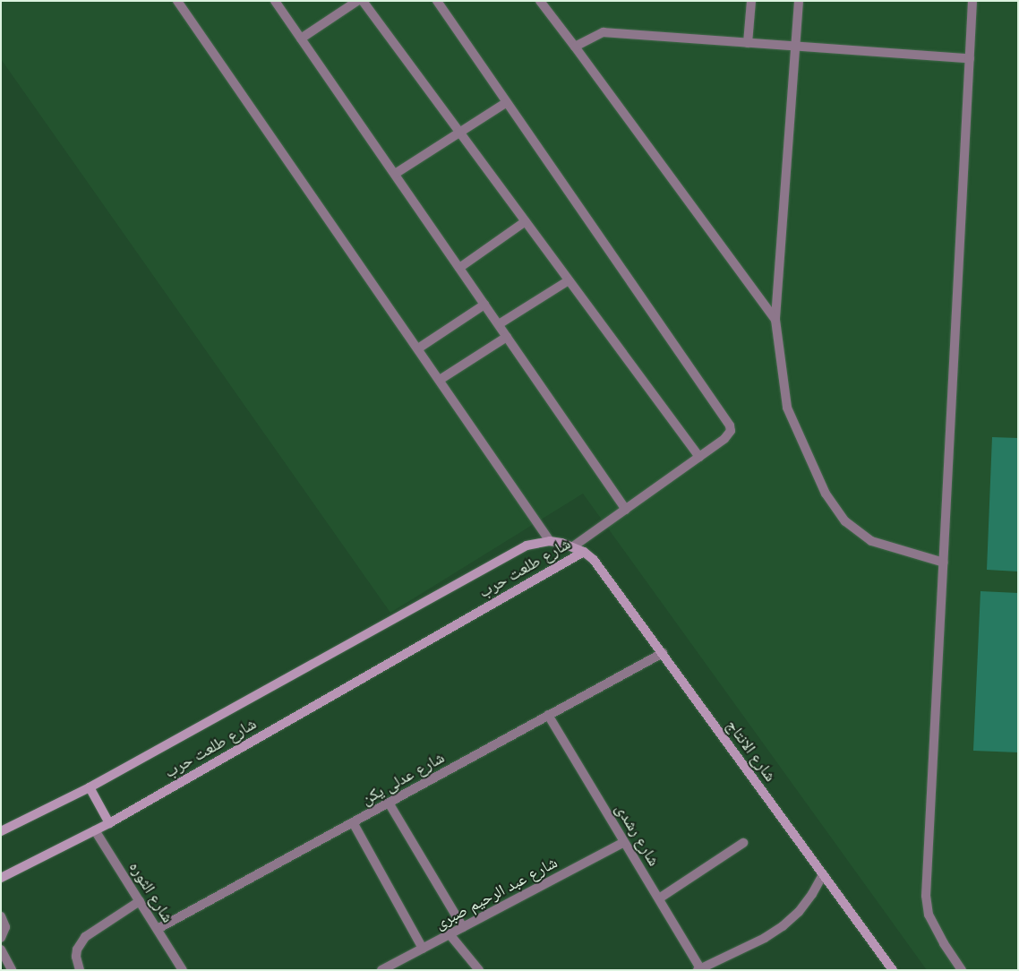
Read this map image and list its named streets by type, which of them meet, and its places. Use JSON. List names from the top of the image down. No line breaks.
{"streets":{"street":["شارع طلعت حرب","شارع الانتاج","شارع عدلى يكن","شارع رشدى","شارع الثوره","شارع عبد الرحيم صبرى"]},"crossings":[["شارع طلعت حرب","شارع الانتاج"],["شارع طلعت حرب","شارع الثوره"],["شارع الانتاج","شارع عدلى يكن"],["شارع عدلى يكن","شارع رشدى"],["شارع عدلى يكن","شارع الثوره"],["شارع رشدى","شارع عبد الرحيم صبرى"]]}
